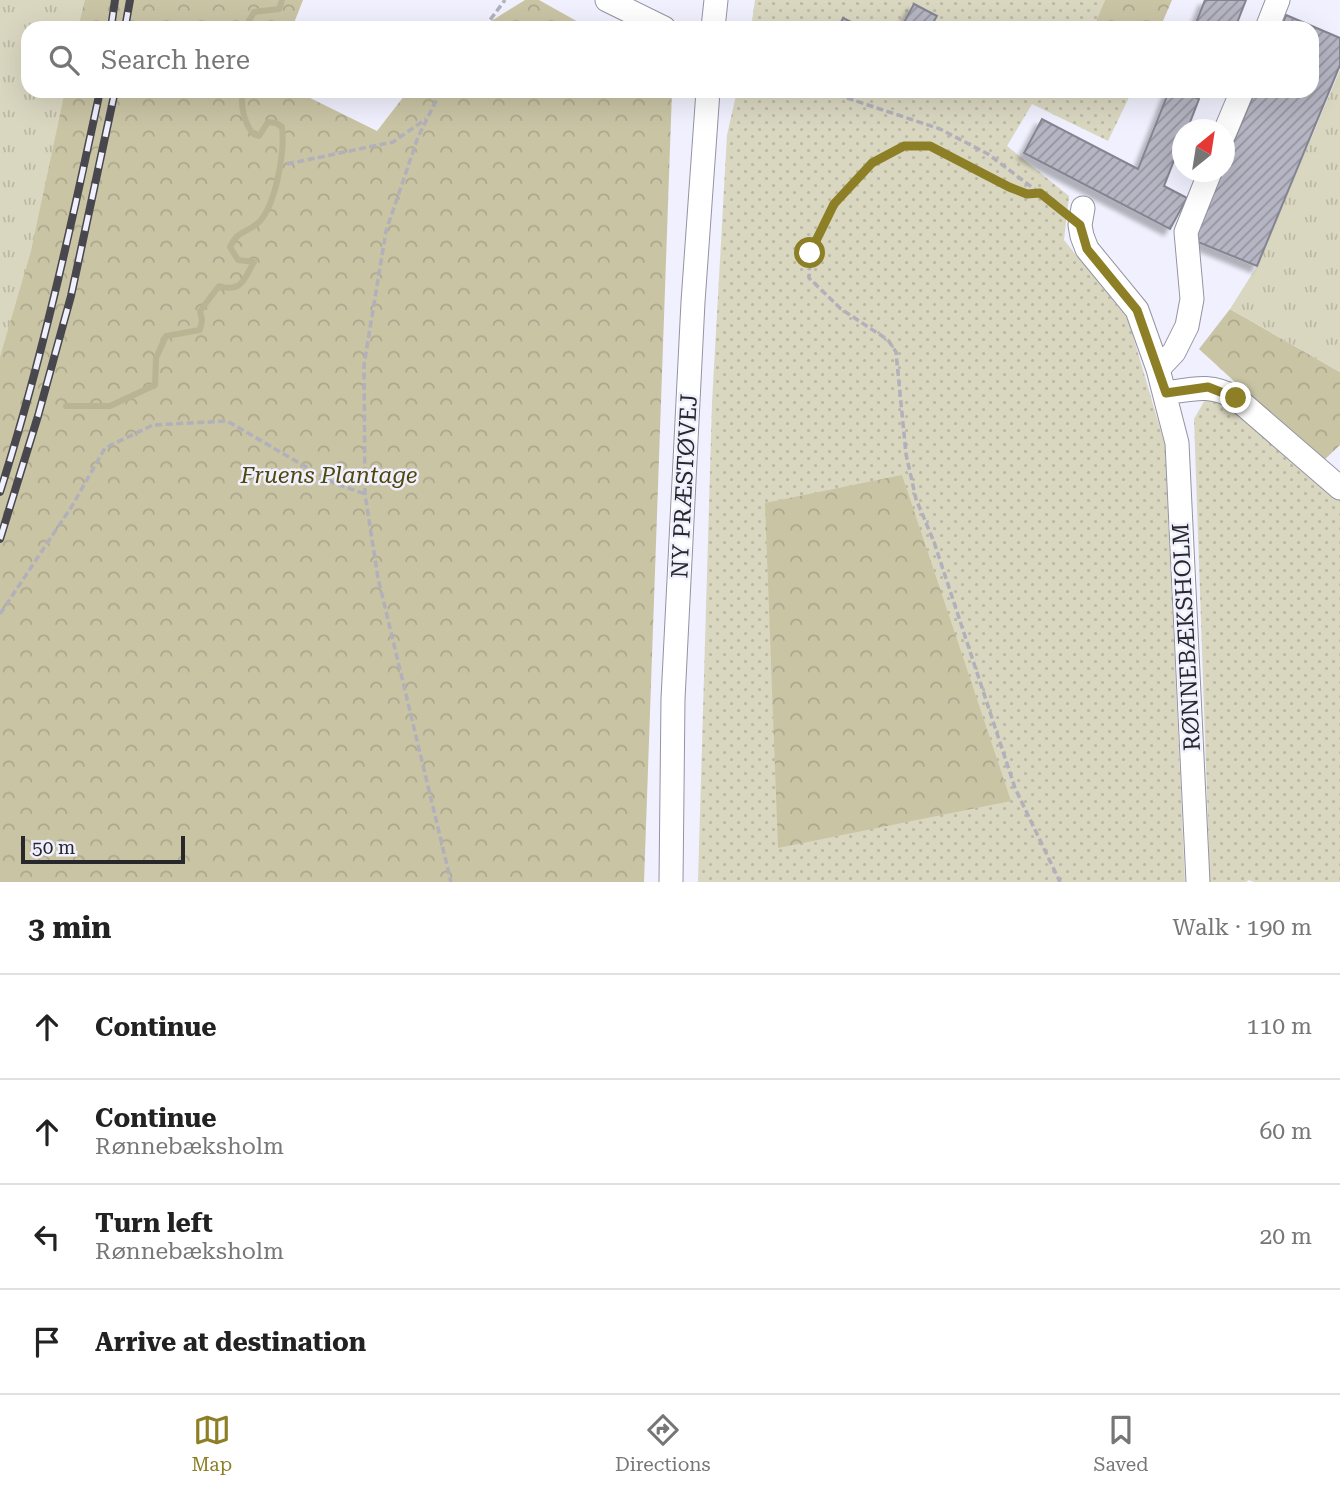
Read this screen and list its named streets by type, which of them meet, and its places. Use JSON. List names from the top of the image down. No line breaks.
{"streets":{"street":["NY PRÆSTØVEJ","RØNNEBÆKSHOLM"]},"parks":["Fruens Plantage"],"scale_bar":"50 m","north":"top right","page":{"search":"Search here","scale":"50 m","heading":["3 min","Walk · 190 m"],"list":[["Continue","110 m"],["Continue","Rønnebæksholm","60 m"],["Turn left","Rønnebæksholm","20 m"],"Arrive at destination"],"nav":["Map","Directions","Saved"]}}
